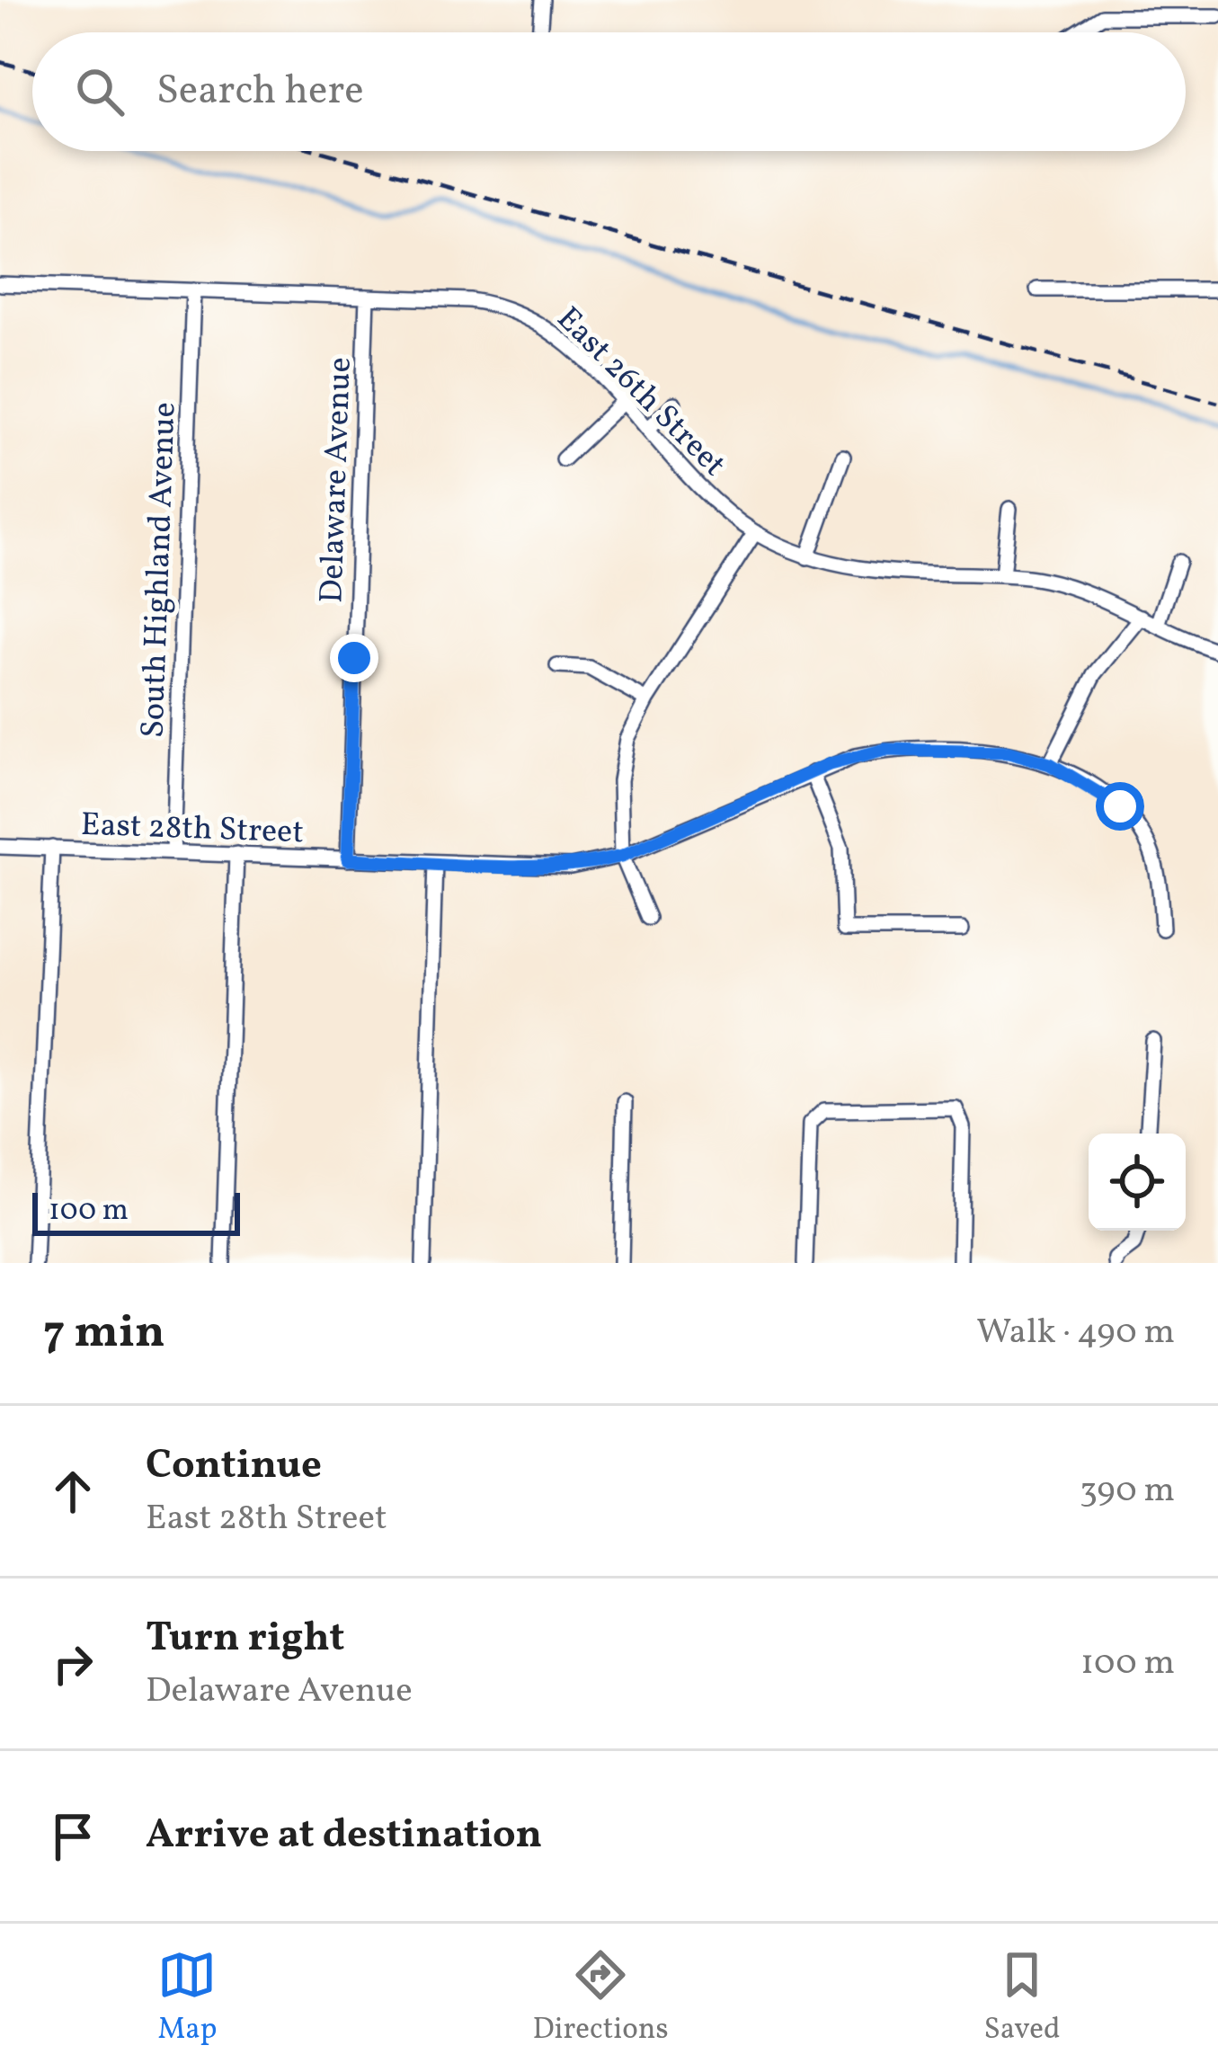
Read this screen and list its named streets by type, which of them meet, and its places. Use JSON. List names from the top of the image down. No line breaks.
{"streets":{"street":["East 26th Street","Delaware Avenue","South Highland Avenue","East 28th Street"]},"crossings":[["East 26th Street","Delaware Avenue"],["East 26th Street","South Highland Avenue"],["Delaware Avenue","East 28th Street"],["South Highland Avenue","East 28th Street"]],"scale_bar":"100 m","page":{"search":"Search here","scale":"100 m","heading":["7 min","Walk · 490 m"],"list":[["Continue","East 28th Street","390 m"],["Turn right","Delaware Avenue","100 m"],"Arrive at destination"],"nav":["Map","Directions","Saved"]}}
